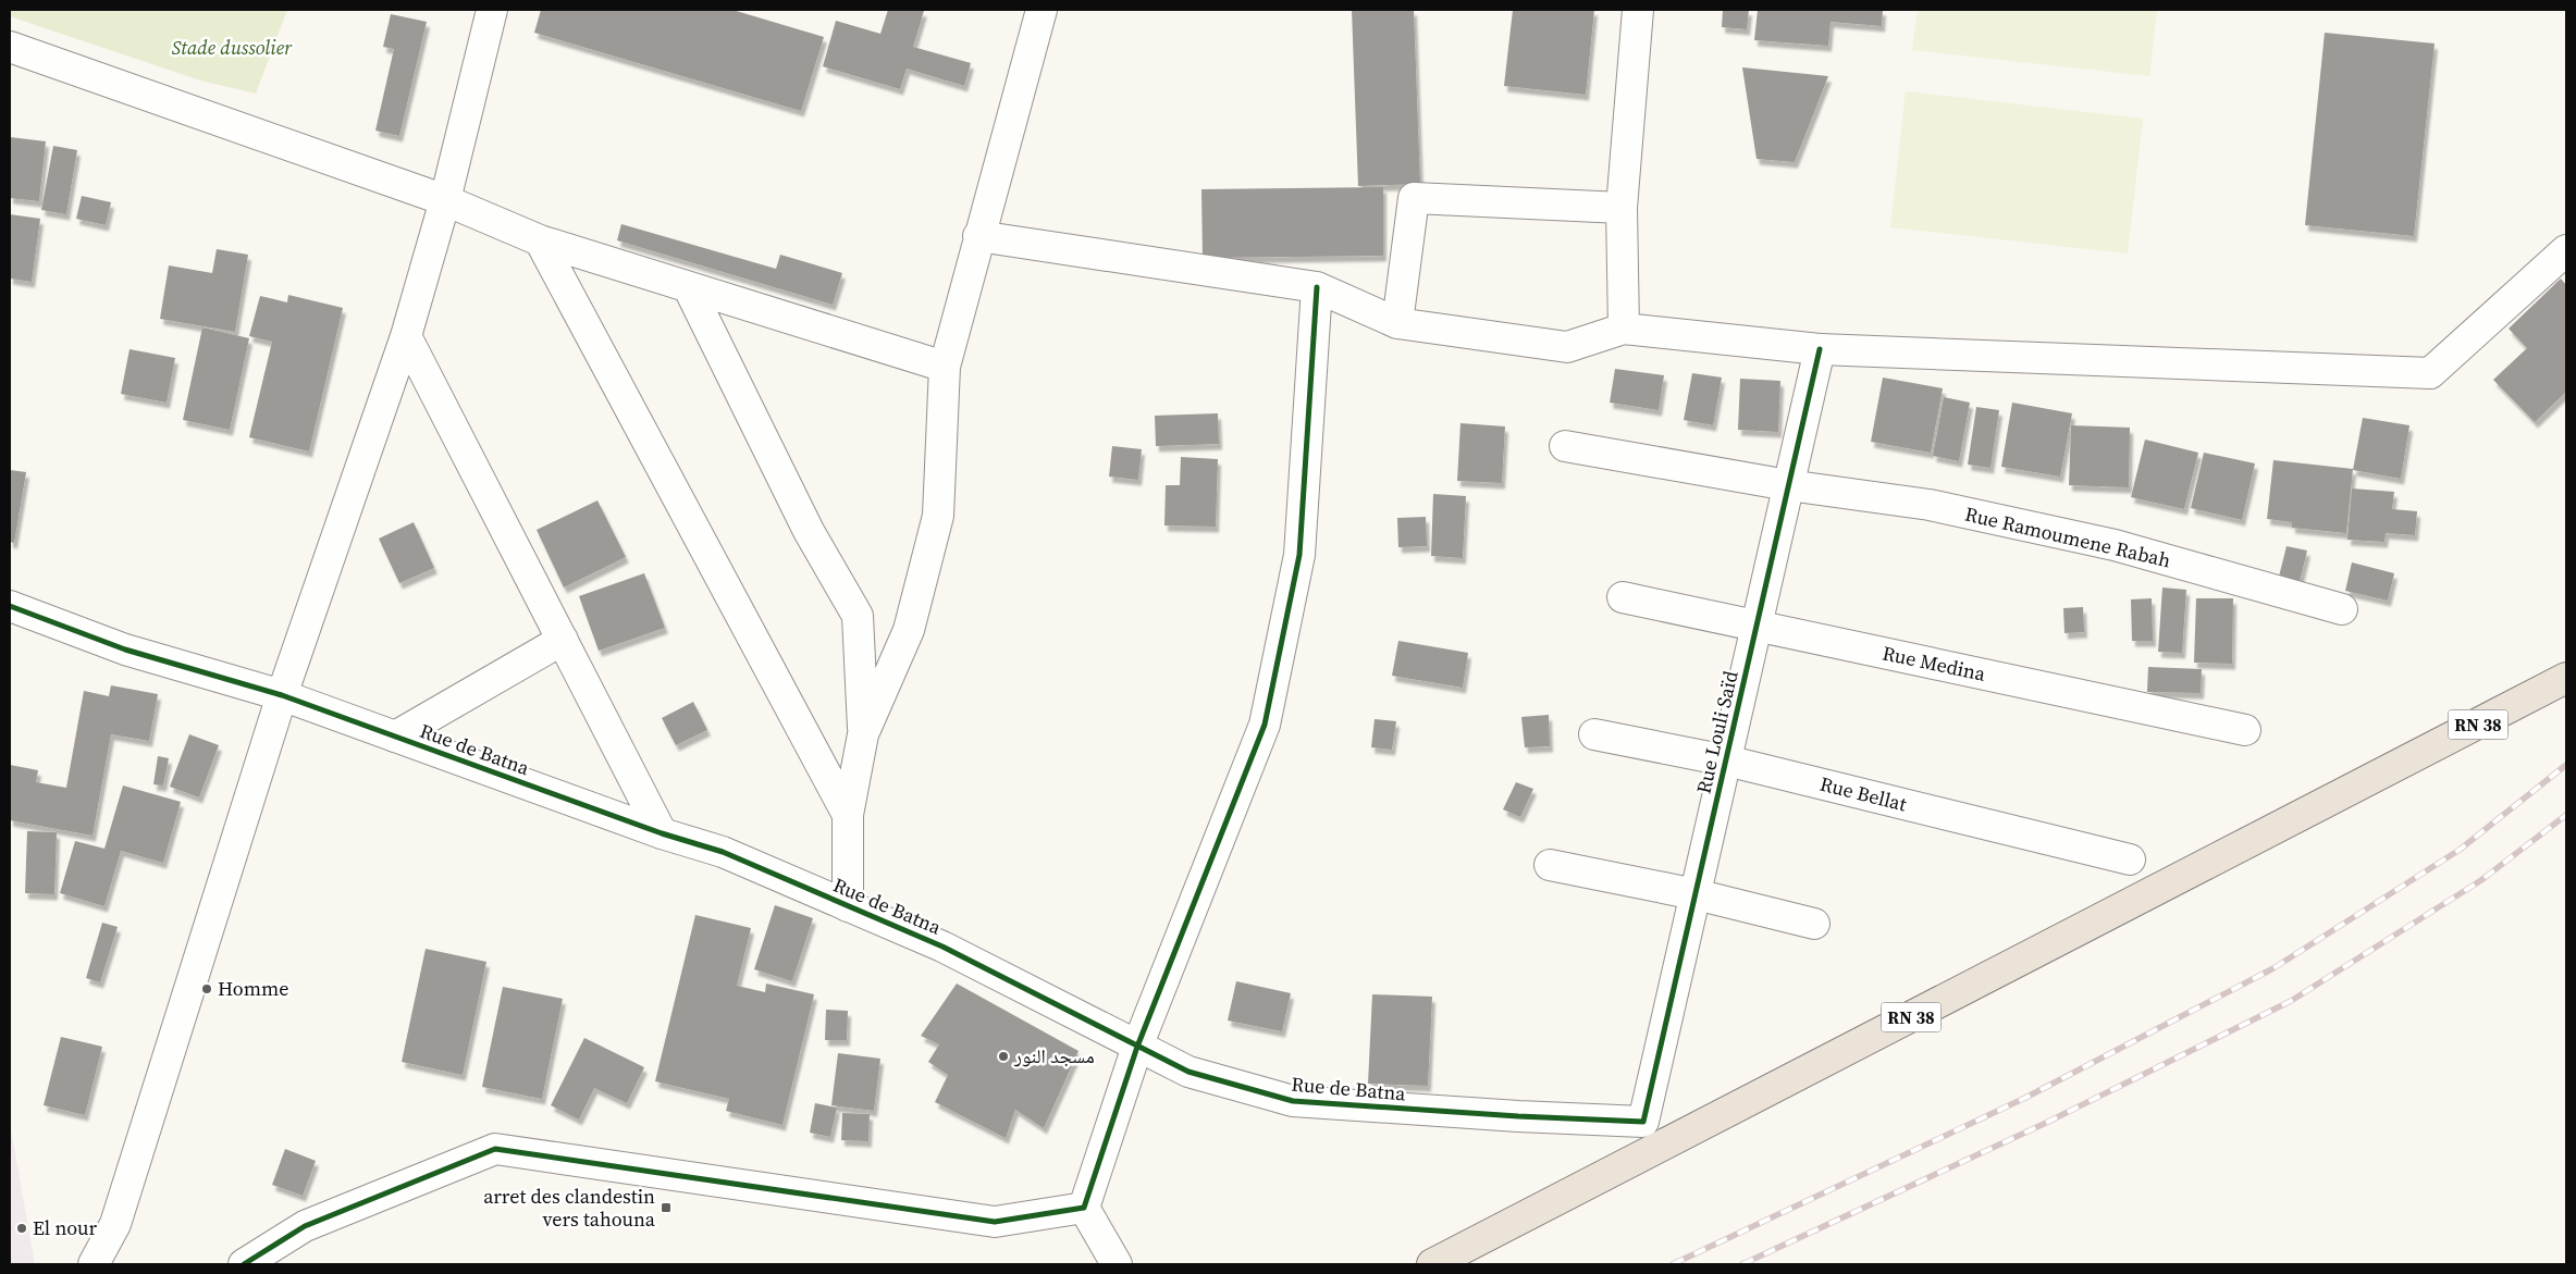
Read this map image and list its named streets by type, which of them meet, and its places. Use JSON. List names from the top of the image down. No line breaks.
{"streets":{"main road":["RN 38"],"street":["Rue Ramoumene Rabah","Rue Medina","Rue Louli Saïd","Rue de Batna","Rue Bellat"]},"crossings":[["Rue Ramoumene Rabah","Rue Louli Saïd"],["Rue Medina","Rue Louli Saïd"],["Rue Louli Saïd","Rue de Batna"],["Rue Louli Saïd","Rue Bellat"]],"parks":["Stade dussolier"],"places":{"other":["Homme","مسجد النور","El nour"],"transit":["arret des clandestin vers tahouna"]}}
